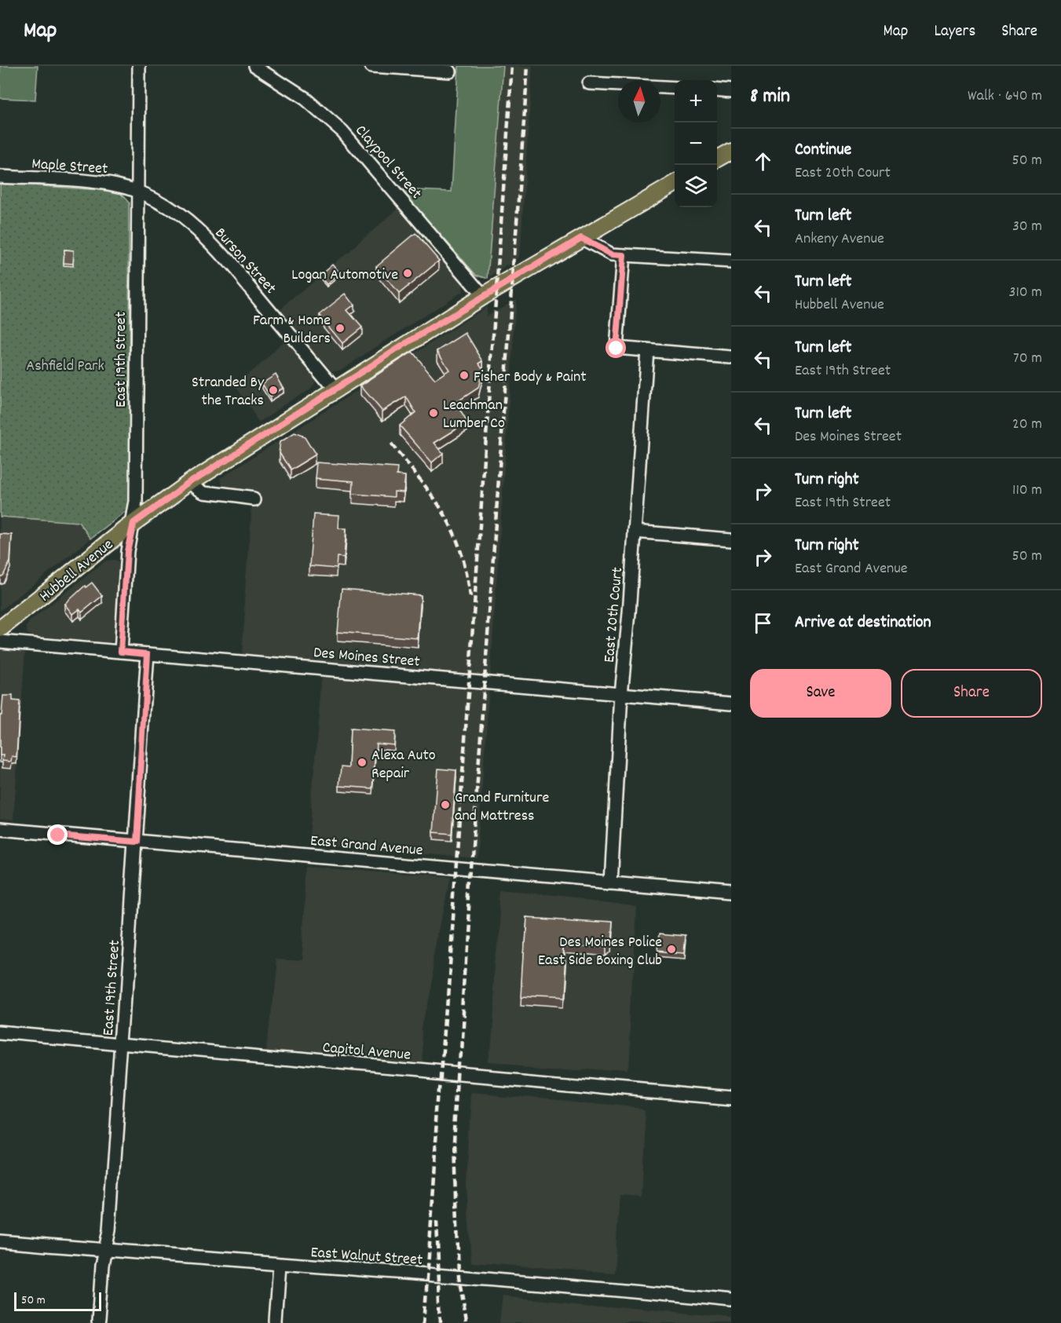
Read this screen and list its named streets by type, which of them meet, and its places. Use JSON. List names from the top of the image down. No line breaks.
{"streets":{"main road":["Hubbell Avenue"],"street":["Claypool Street","Maple Street","Burson Street","East 19th Street","East 20th Court","Des Moines Street","East Grand Avenue","Capitol Avenue","East Walnut Street"]},"crossings":[["Claypool Street","Hubbell Avenue"],["Maple Street","Burson Street"],["Maple Street","East 19th Street"],["Burson Street","East 19th Street"],["Burson Street","Hubbell Avenue"],["East 19th Street","Hubbell Avenue"],["East 19th Street","Des Moines Street"],["East 19th Street","East Grand Avenue"],["East 19th Street","Capitol Avenue"],["East 19th Street","East Walnut Street"],["East 20th Court","Des Moines Street"],["East 20th Court","East Grand Avenue"]],"parks":["Ashfield Park"],"places":["Logan Automotive","Farm & Home Builders","Fisher Body & Paint","Stranded By the Tracks","Leachman Lumber Co","Alexa Auto Repair","Grand Furniture and Mattress","Des Moines Police East Side Boxing Club"],"scale_bar":"50 m","north":"top","page":{"header":"Map","nav":["Map","Layers","Share"],"heading":["8 min","Walk · 640 m"],"map_buttons":["+","−"],"list":[["Continue","East 20th Court","50 m"],["Turn left","Ankeny Avenue","30 m"],["Turn left","Hubbell Avenue","310 m"],["Turn left","East 19th Street","70 m"],["Turn left","Des Moines Street","20 m"],["Turn right","East 19th Street","110 m"],["Turn right","East Grand Avenue","50 m"],"Arrive at destination"],"buttons":["Save","Share"],"scale":"50 m"}}
